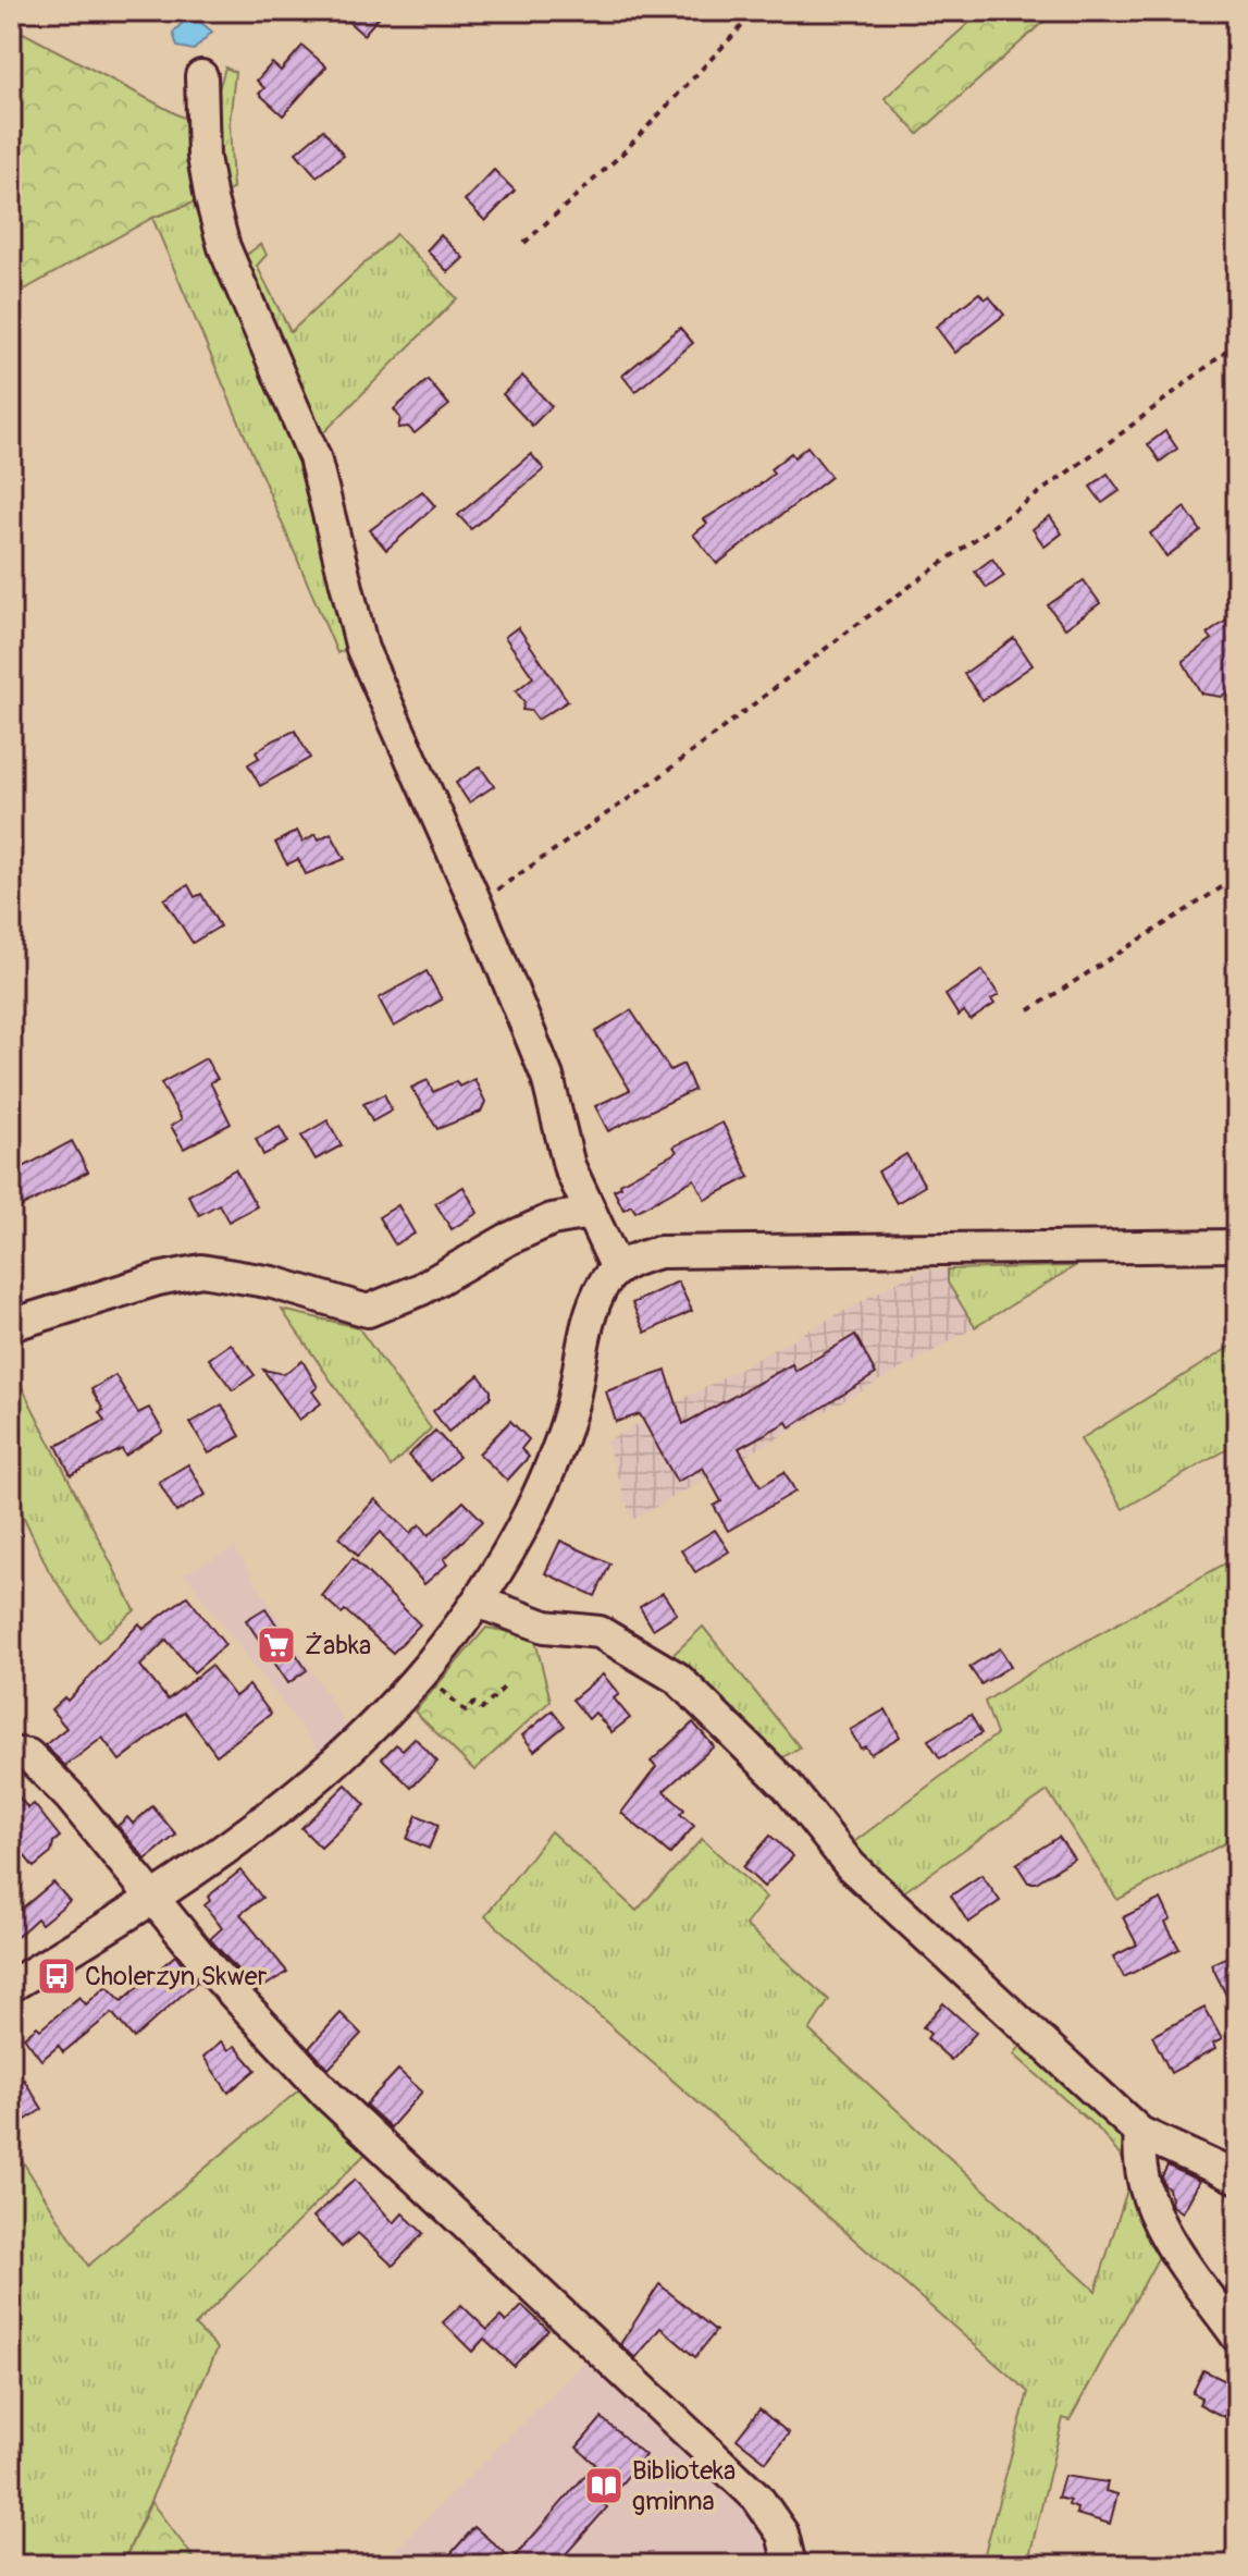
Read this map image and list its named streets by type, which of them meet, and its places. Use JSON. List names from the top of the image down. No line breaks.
{"places":{"supermarket":["Żabka"],"bus stop":["Cholerzyn Skwer"],"library":["Biblioteka gminna"]}}
